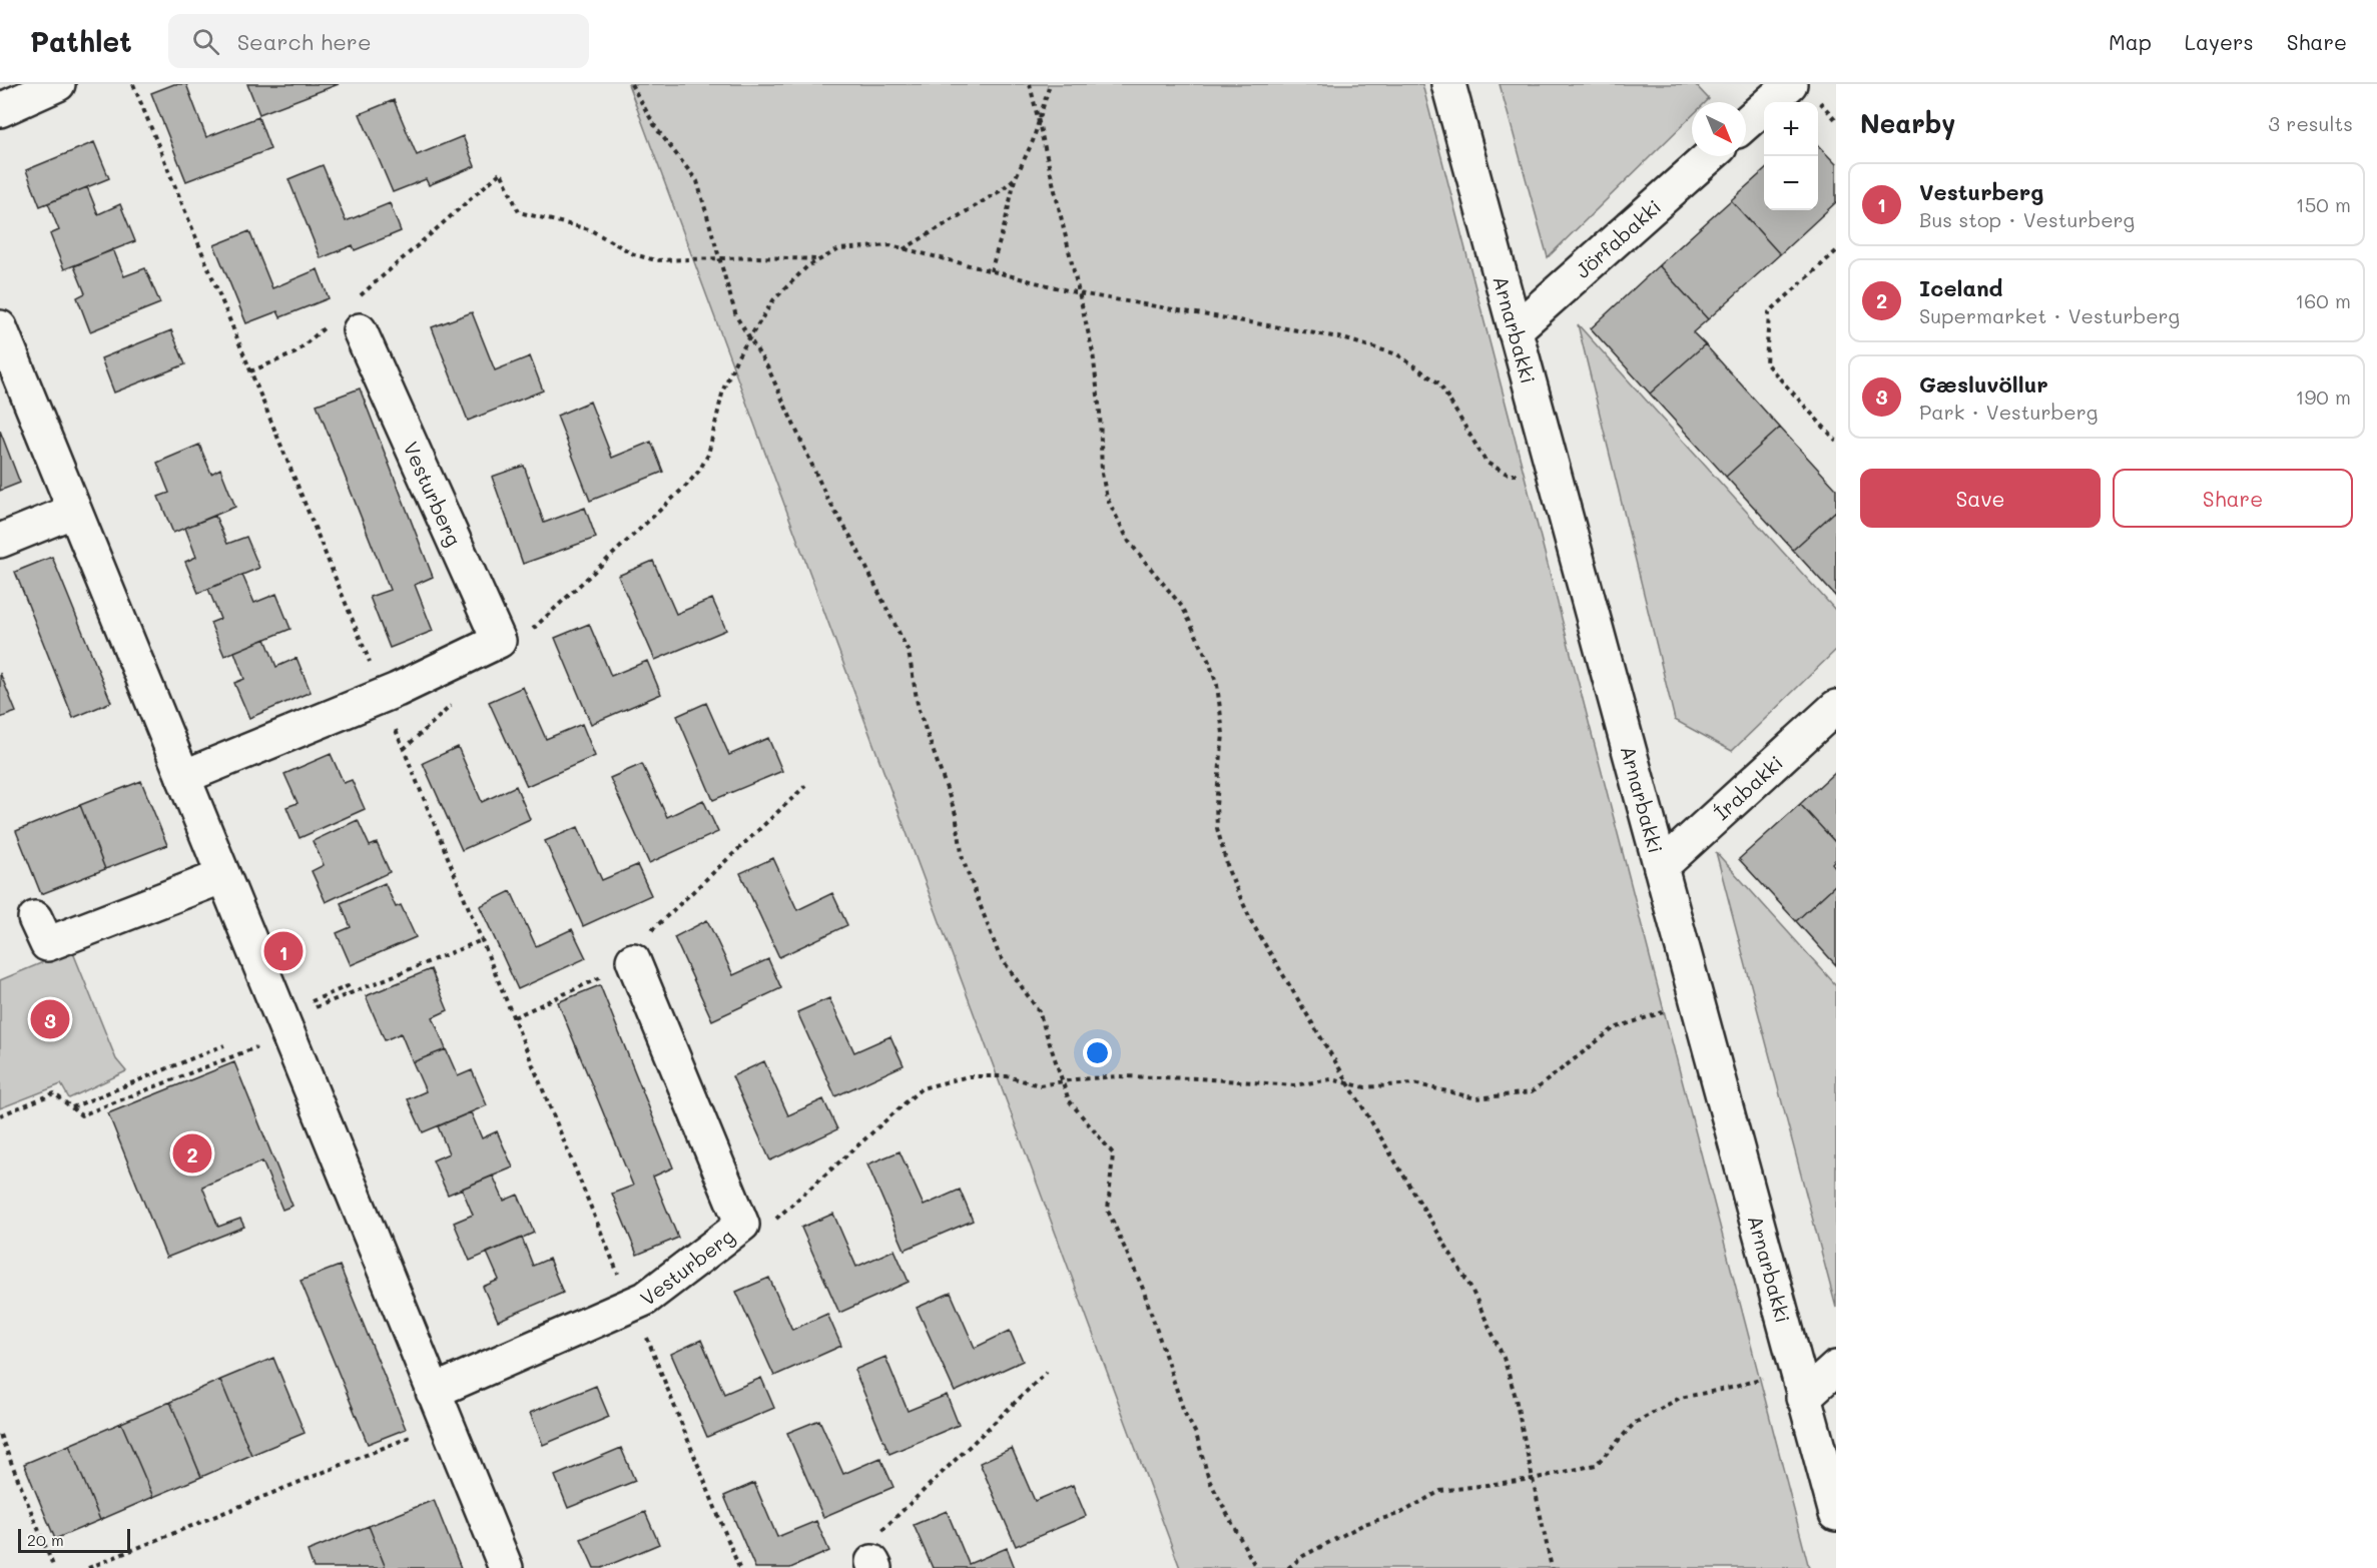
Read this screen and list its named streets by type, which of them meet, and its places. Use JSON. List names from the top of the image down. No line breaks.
{"streets":{"street":["Jörfabakki","Arnarbakki","Vesturberg","Írabakki"]},"crossings":[["Jörfabakki","Arnarbakki"],["Arnarbakki","Írabakki"]],"scale_bar":"20 m","north":"bottom right","page":{"header":"Pathlet","search":"Search here","nav":["Map","Layers","Share"],"heading":["Nearby","3 results"],"map_buttons":["+","−"],"list":[{"mark":"1","name":"Vesturberg","note":"Bus stop · Vesturberg","value":"150 m"},{"mark":"2","name":"Iceland","note":"Supermarket · Vesturberg","value":"160 m"},{"mark":"3","name":"Gæsluvöllur","note":"Park · Vesturberg","value":"190 m"}],"buttons":["Save","Share"],"pins":["1","3","2"],"scale":"20 m"}}
